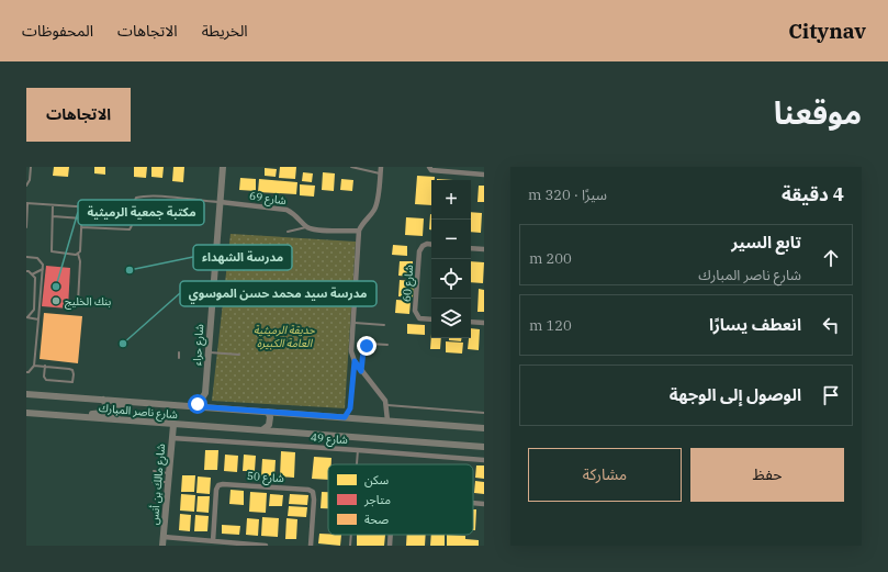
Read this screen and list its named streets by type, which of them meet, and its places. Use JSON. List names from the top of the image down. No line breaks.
{"streets":{"street":["شارع 69","شارع 60","شارع حراء","شارع ناصر المبارك","شارع 49","شارع 50","شارع مالك بن أنس"]},"crossings":[["شارع 69","شارع حراء"],["شارع ناصر المبارك","شارع مالك بن أنس"],["شارع 49","شارع مالك بن أنس"]],"parks":["حديقة الرميثية العامة الكبيرة"],"places":["مدرسة الشهداء","مكتبة جمعية الرميثية","بنك الخليج","مدرسة سيد محمد حسن الموسوي"],"legend":["سكن","متاجر","صحة"],"page":{"header":"Citynav","nav":["الخريطة","الاتجاهات","المحفوظات"],"title":"موقعنا","buttons":["الاتجاهات",["حفظ","مشاركة"]],"heading":["4 دقيقة","سيرًا · 320 m"],"map_buttons":["+","−"],"list":[["تابع السير","شارع ناصر المبارك","200 m"],["انعطف يسارًا","120 m"],"الوصول إلى الوجهة"]}}
